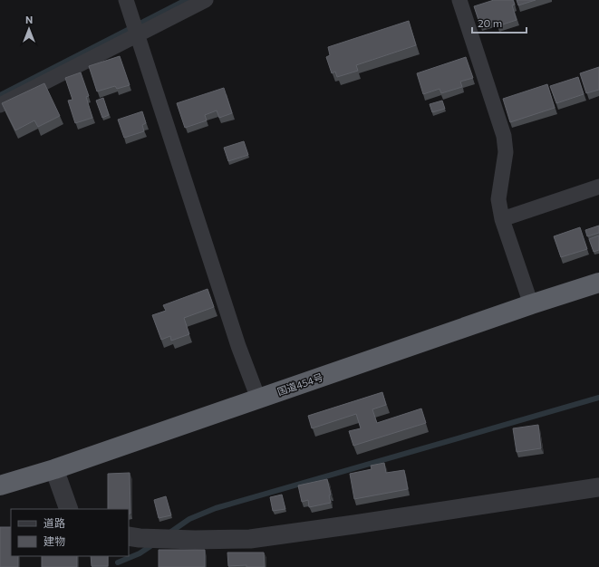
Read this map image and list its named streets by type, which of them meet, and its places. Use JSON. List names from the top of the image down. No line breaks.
{"streets":{"highway":["国道454号"]},"legend":["道路","建物"],"scale_bar":"20 m","north":"top"}
